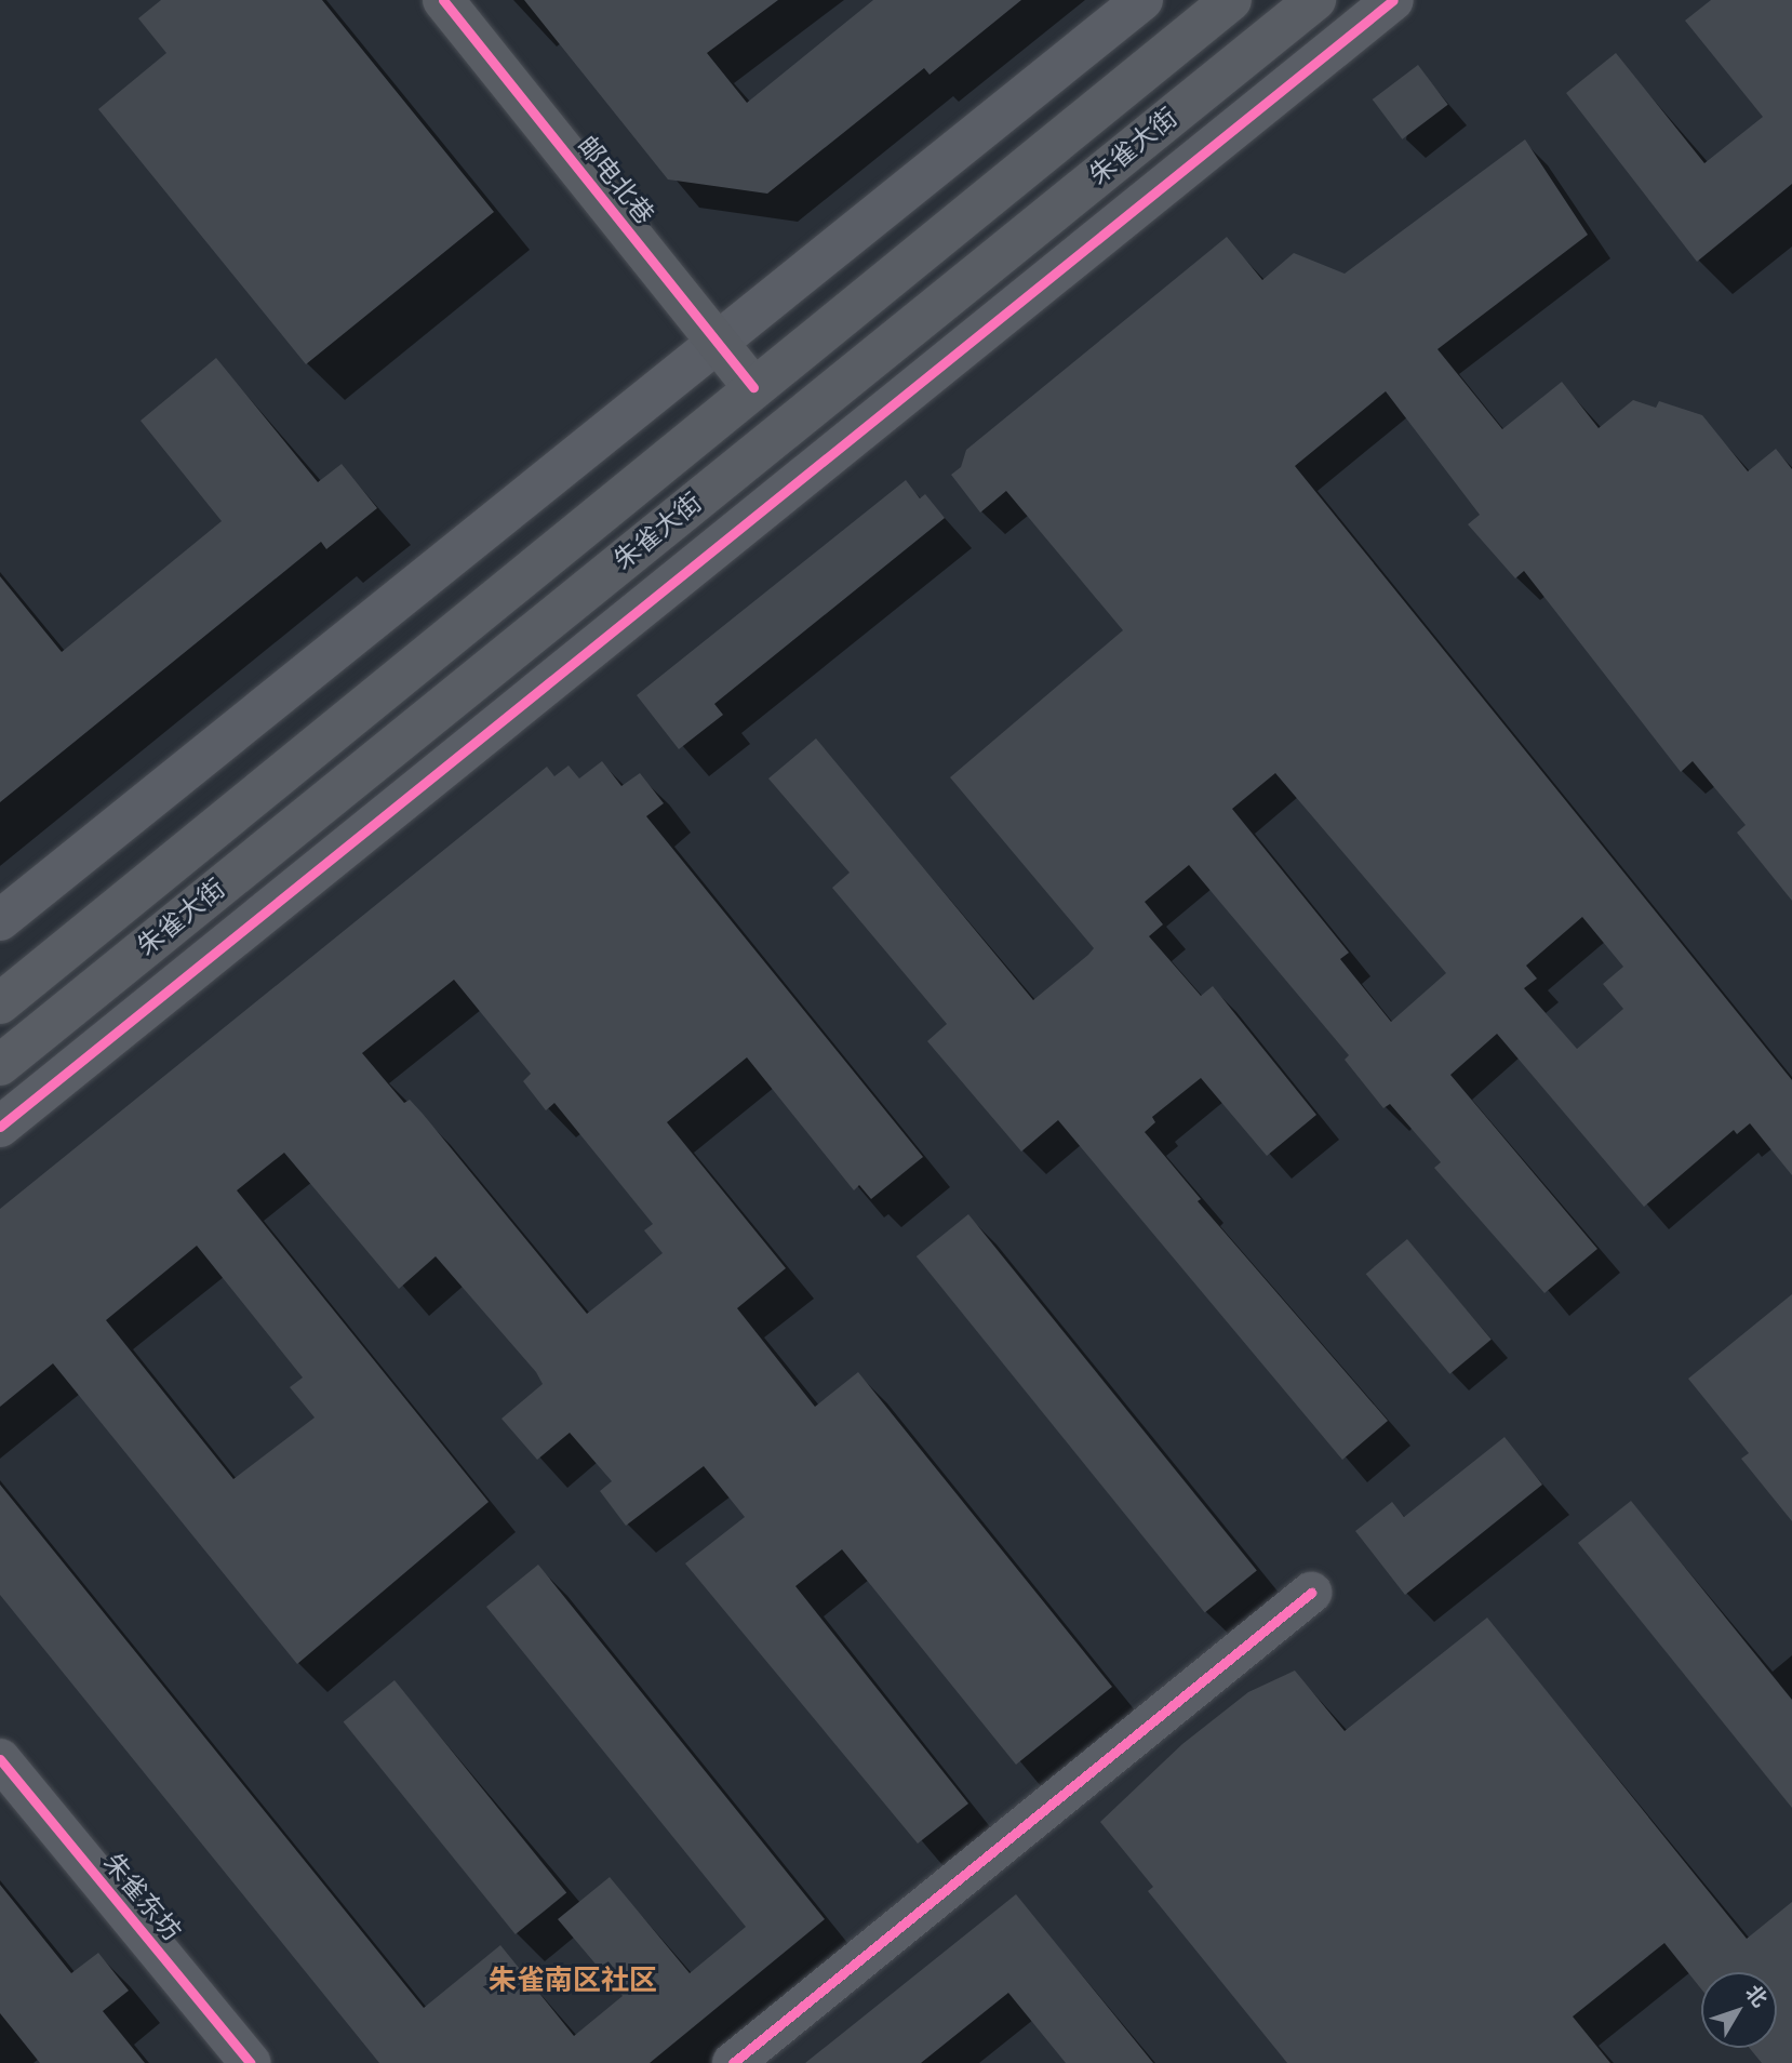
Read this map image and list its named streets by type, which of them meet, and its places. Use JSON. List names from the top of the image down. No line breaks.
{"streets":{"main road":["朱雀大街","邮电北巷"],"street":["朱雀东坊"]},"crossings":[["朱雀大街","邮电北巷"]],"districts":["朱雀南区社区"],"north":"top right"}
